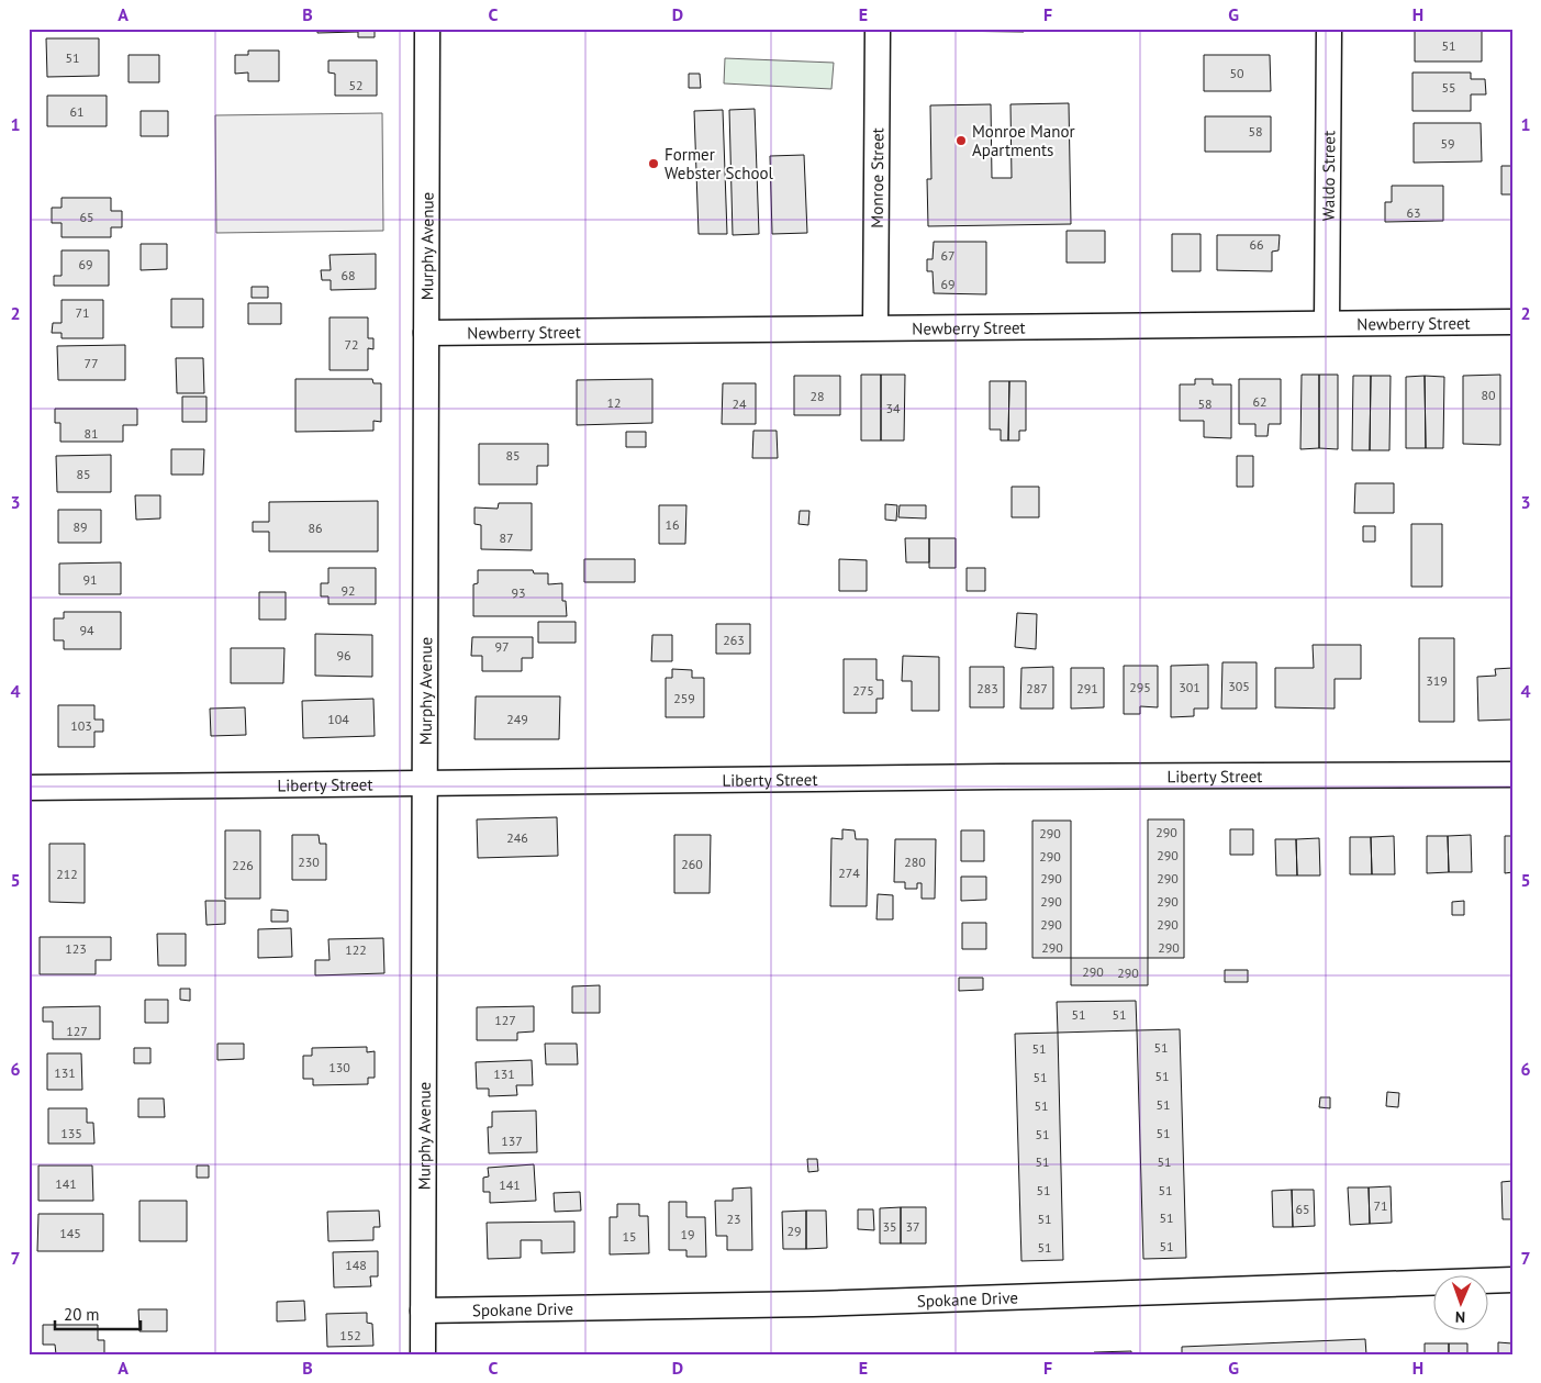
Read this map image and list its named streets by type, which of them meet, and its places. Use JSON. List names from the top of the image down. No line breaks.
{"streets":{"street":["Waldo Street","Monroe Street","Murphy Avenue","Newberry Street","Liberty Street","Spokane Drive"]},"crossings":[["Waldo Street","Newberry Street"],["Monroe Street","Newberry Street"],["Murphy Avenue","Newberry Street"],["Murphy Avenue","Liberty Street"],["Murphy Avenue","Spokane Drive"]],"places":["Monroe Manor Apartments","Former Webster School"],"house_numbers":["51","51","50","52","55","61","58","59","63","65","66","67","69","68","69","71","72","77","80","28","62","12","24","58","34","81","85","85","16","89","86","87","91","92","93","94","263","97","96","319","305","295","301","283","287","291","275","259","104","249","103","290","290","246","290","290","230","280","260","226","274","212","290","290","290","290","290","290","290","290","123","122","290","290","51","51","127","127","51","51","130","131","131","51","51","51","51","135","51","51","137","51","51","141","141","51","51","71","65","51","23","51","35","37","29","145","19","15","51","51","148","152"],"scale_bar":"20 m","north":"bottom","grid":{"columns":["A","B","C","D","E","F","G","H"],"rows":["1","2","3","4","5","6","7"]}}
